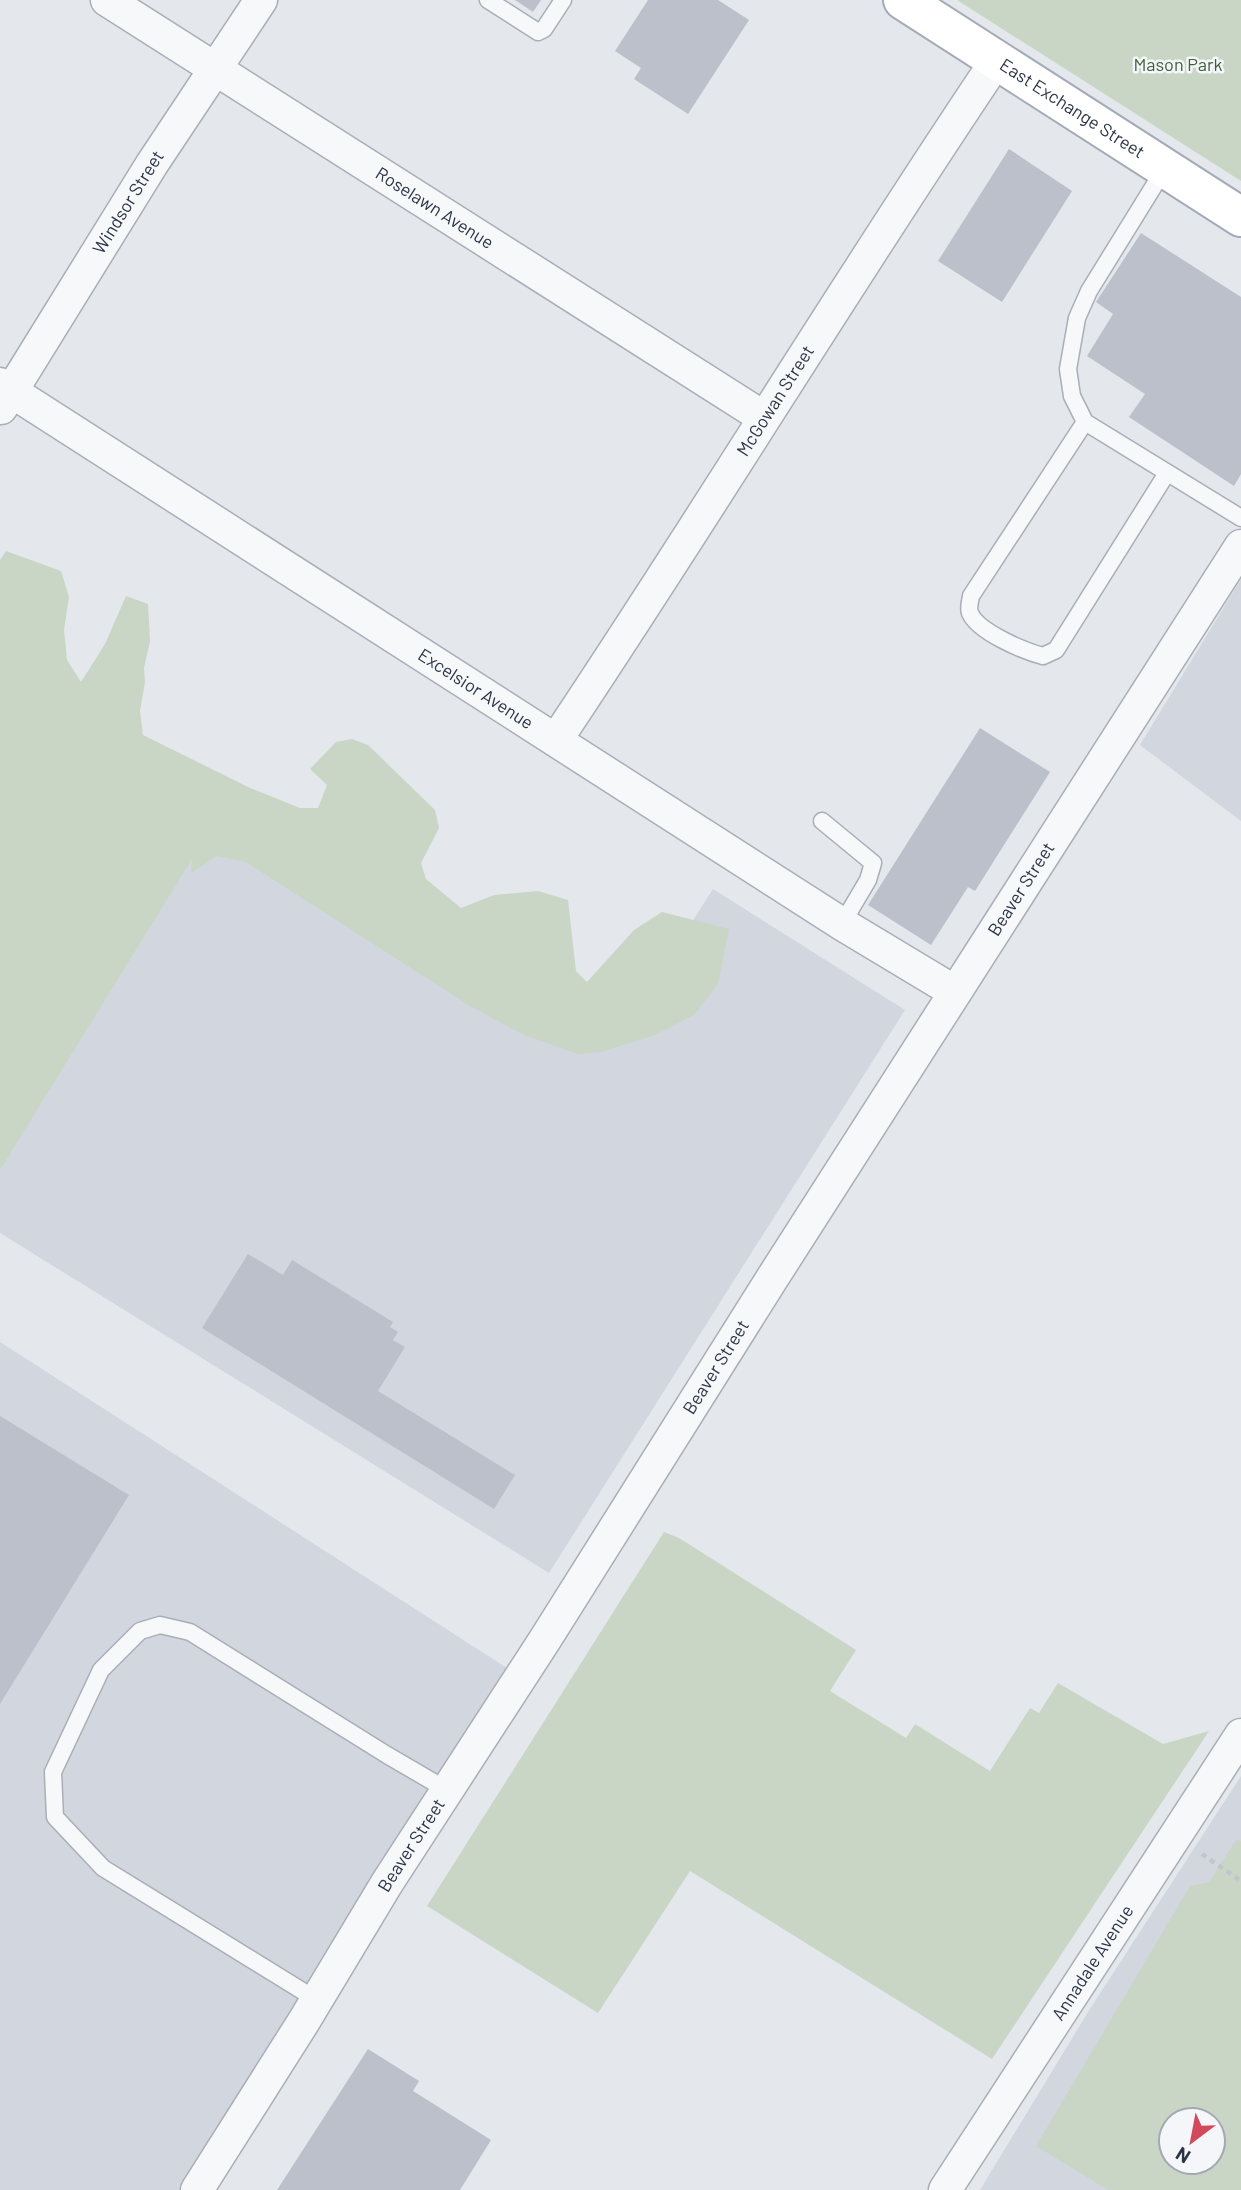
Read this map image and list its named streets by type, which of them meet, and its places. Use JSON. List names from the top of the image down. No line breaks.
{"streets":{"main road":["East Exchange Street"],"street":["Windsor Street","Roselawn Avenue","McGowan Street","Excelsior Avenue","Beaver Street","Annadale Avenue"]},"crossings":[["East Exchange Street","McGowan Street"],["Windsor Street","Roselawn Avenue"],["Windsor Street","Excelsior Avenue"],["Roselawn Avenue","McGowan Street"],["McGowan Street","Excelsior Avenue"],["Excelsior Avenue","Beaver Street"]],"parks":["Mason Park"],"north":"bottom left"}
